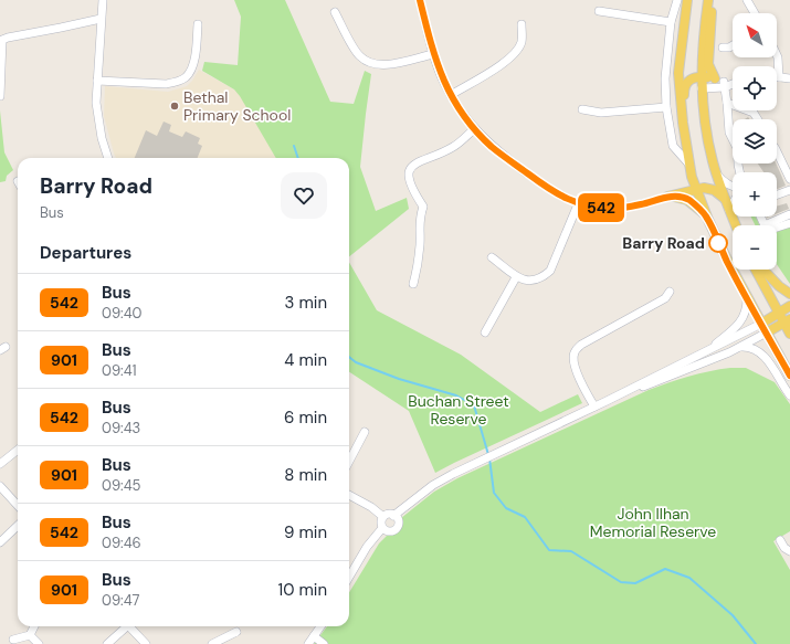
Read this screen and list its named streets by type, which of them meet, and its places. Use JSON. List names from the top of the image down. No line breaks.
{"parks":["Buchan Street Reserve","John Ilhan Memorial Reserve"],"places":["Bethal Primary School","Barry Road"],"lines":["bus line 542"],"north":"top left","page":{"on_map":"542","map_buttons":["+","−"],"heading":[["Barry Road","Bus"],"Departures"],"list":[{"mark":"542","name":"Bus","note":"09:40","value":"3 min"},{"mark":"901","name":"Bus","note":"09:41","value":"4 min"},{"mark":"542","name":"Bus","note":"09:43","value":"6 min"},{"mark":"901","name":"Bus","note":"09:45","value":"8 min"},{"mark":"542","name":"Bus","note":"09:46","value":"9 min"},{"mark":"901","name":"Bus","note":"09:47","value":"10 min"}]}}
